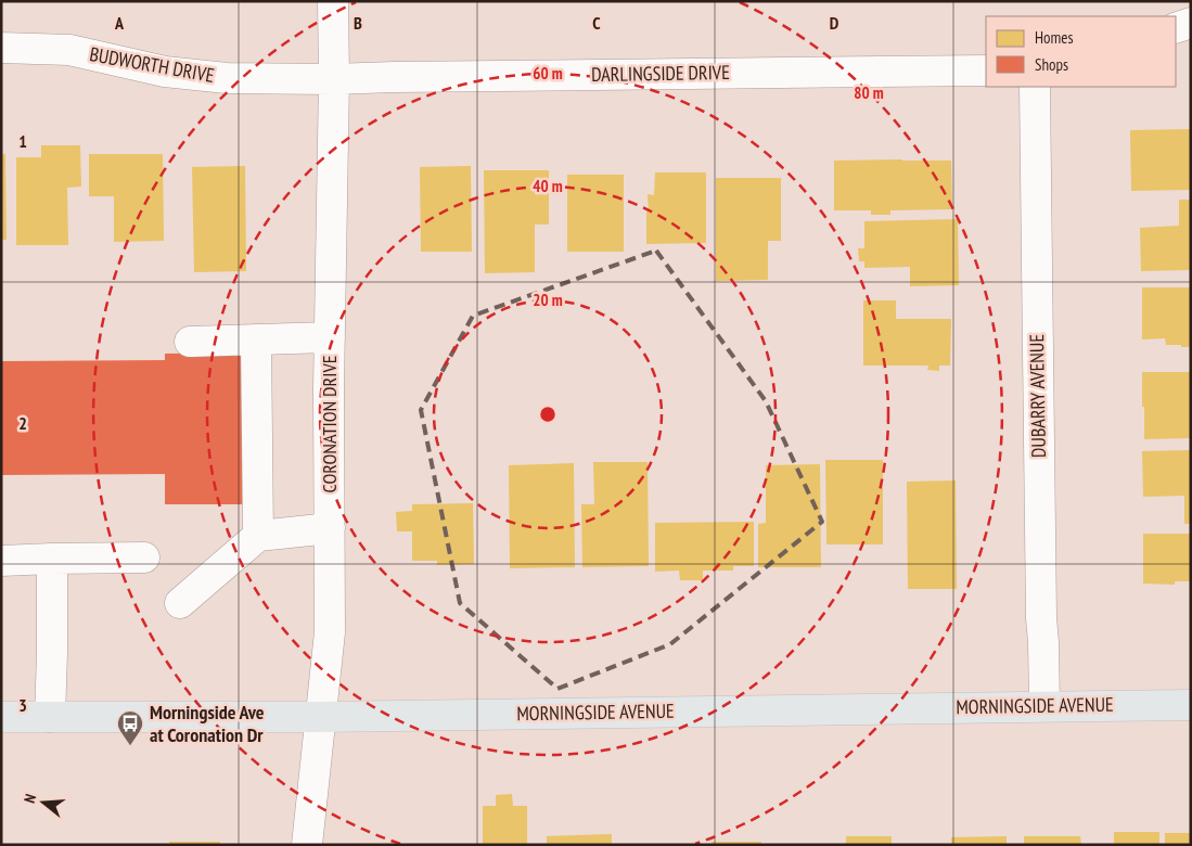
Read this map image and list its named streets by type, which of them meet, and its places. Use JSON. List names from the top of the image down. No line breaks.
{"streets":{"main road":["MORNINGSIDE AVENUE"],"street":["BUDWORTH DRIVE","DARLINGSIDE DRIVE","DUBARRY AVENUE","CORONATION DRIVE"]},"crossings":[["BUDWORTH DRIVE","DARLINGSIDE DRIVE"],["BUDWORTH DRIVE","CORONATION DRIVE"],["DARLINGSIDE DRIVE","CORONATION DRIVE"],["DUBARRY AVENUE","MORNINGSIDE AVENUE"],["CORONATION DRIVE","MORNINGSIDE AVENUE"]],"places":{"bus stop":["Morningside Ave at Coronation Dr"]},"legend":["Homes","Shops"],"north":"left","grid":{"columns":["A","B","C","D"],"rows":["1","2","3"]},"rings":["60 m","80 m","40 m","20 m"]}
